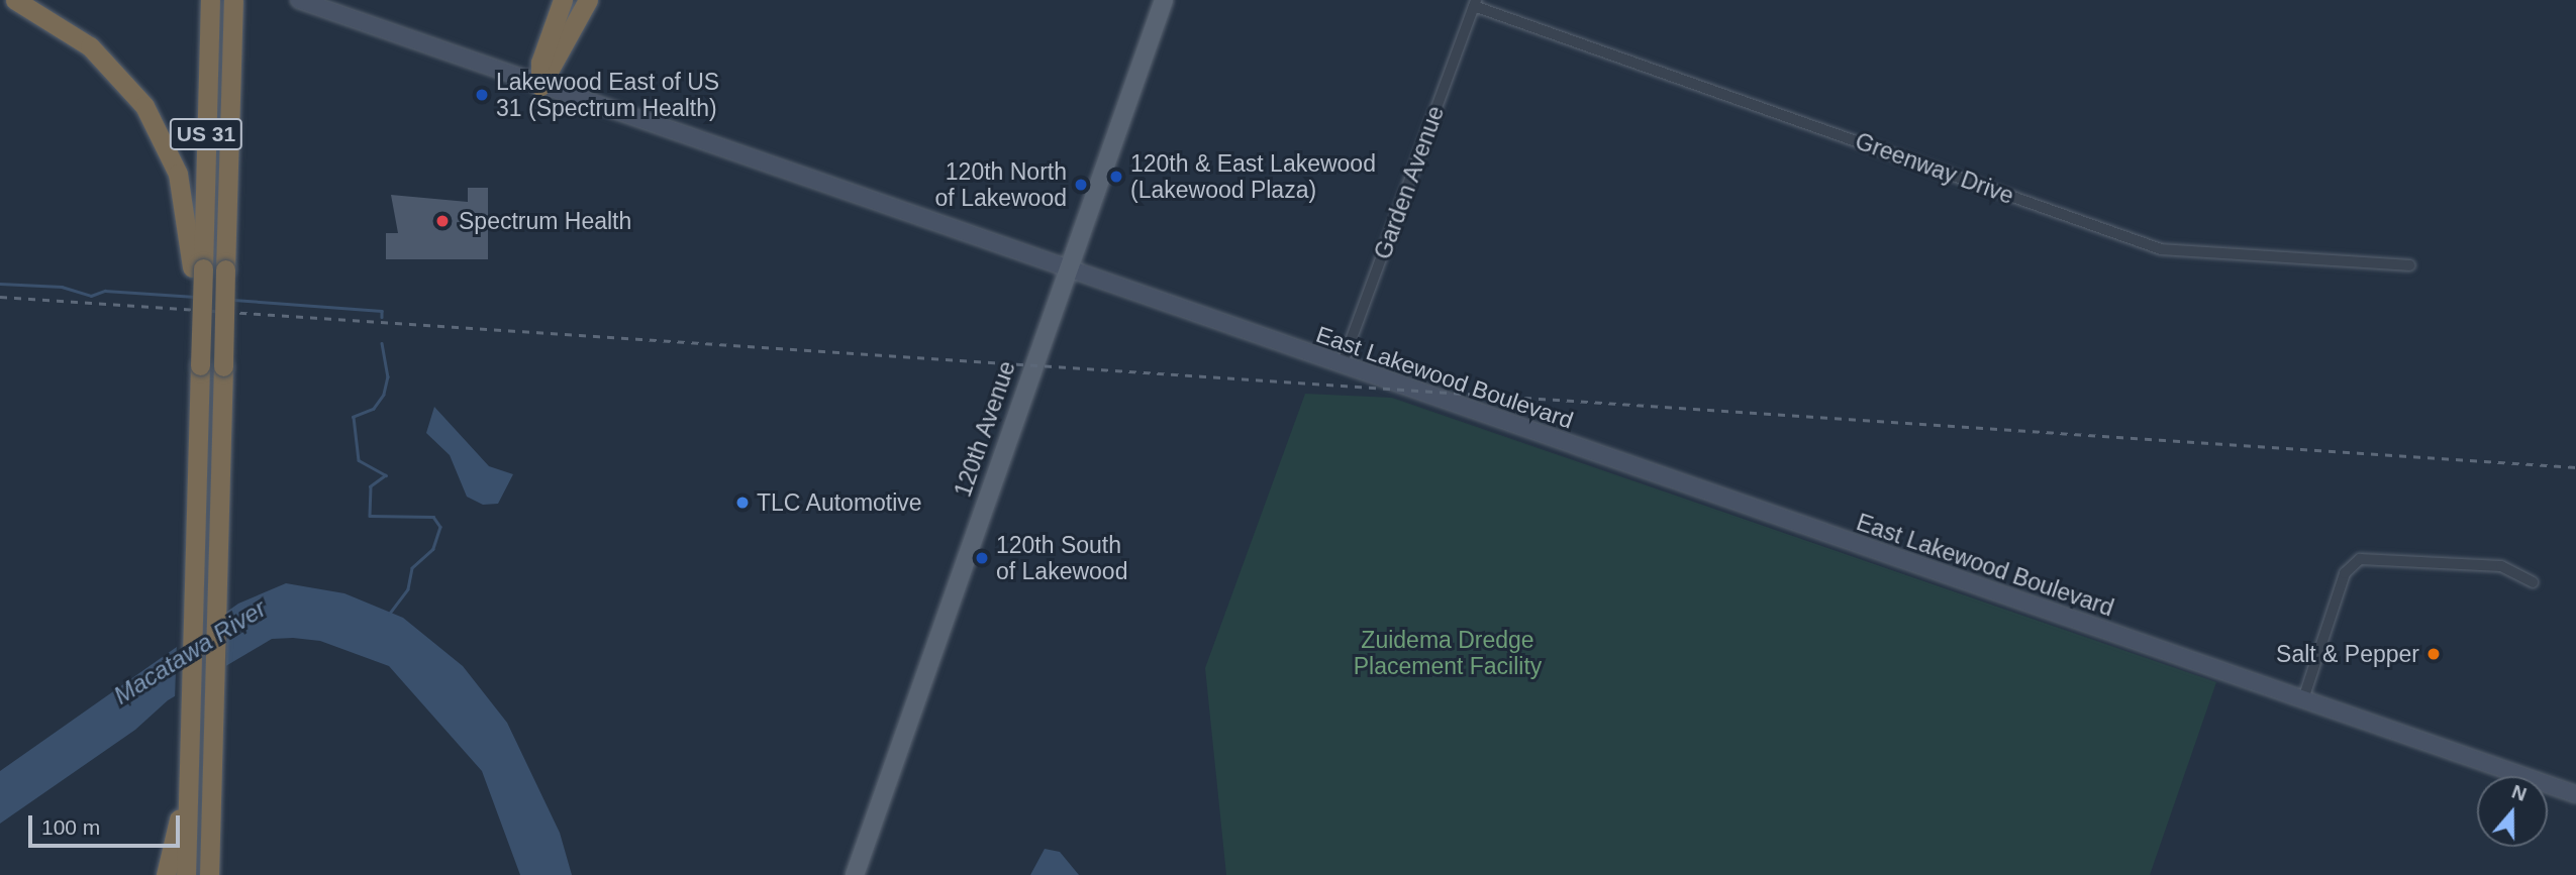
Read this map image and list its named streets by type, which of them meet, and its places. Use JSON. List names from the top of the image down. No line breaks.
{"streets":{"highway":["US 31"],"main road":["East Lakewood Boulevard","120th Avenue"],"street":["Greenway Drive","Garden Avenue"]},"crossings":[["Greenway Drive","Garden Avenue"],["Garden Avenue","East Lakewood Boulevard"],["East Lakewood Boulevard","120th Avenue"]],"water":["Macatawa River"],"parks":["Zuidema Dredge Placement Facility"],"places":["Lakewood East of US 31 (Spectrum Health)","120th & East Lakewood (Lakewood Plaza)","120th North of Lakewood","Spectrum Health","TLC Automotive","120th South of Lakewood","Salt & Pepper"],"scale_bar":"100 m","north":"top"}
